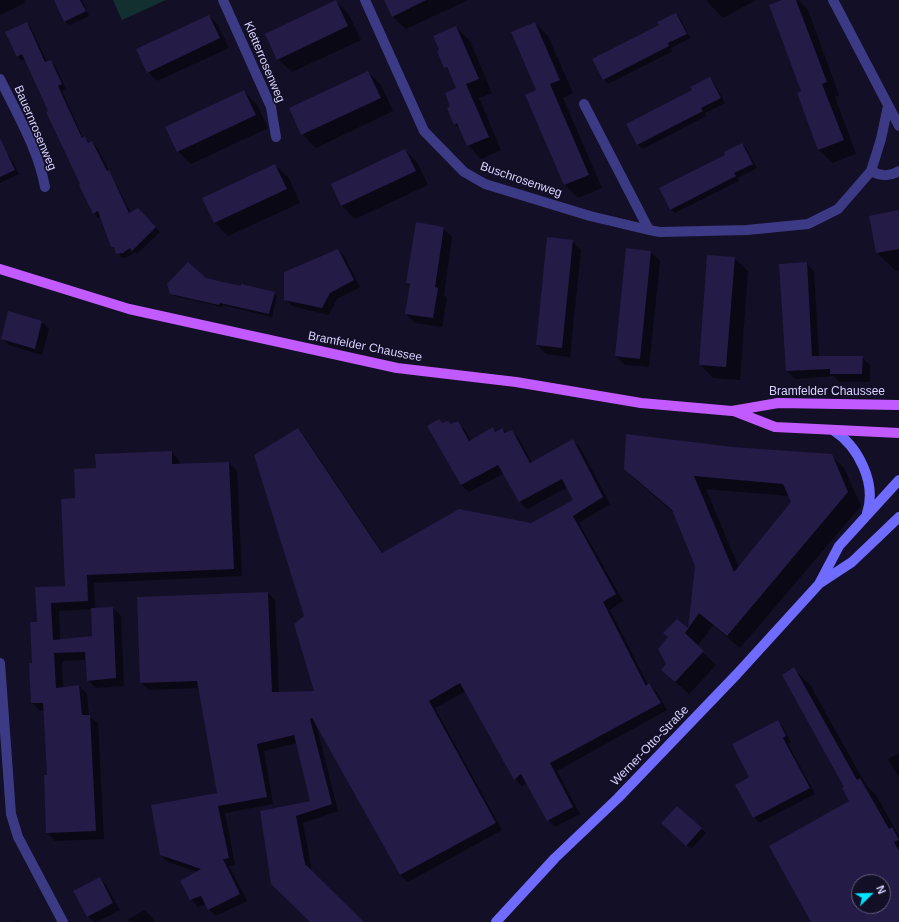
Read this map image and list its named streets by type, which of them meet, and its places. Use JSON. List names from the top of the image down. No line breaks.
{"streets":{"main road":["Bramfelder Chaussee","Werner-Otto-Straße"],"street":["Kletterrosenweg","Bauernrosenweg","Buschrosenweg"]},"north":"top right"}
